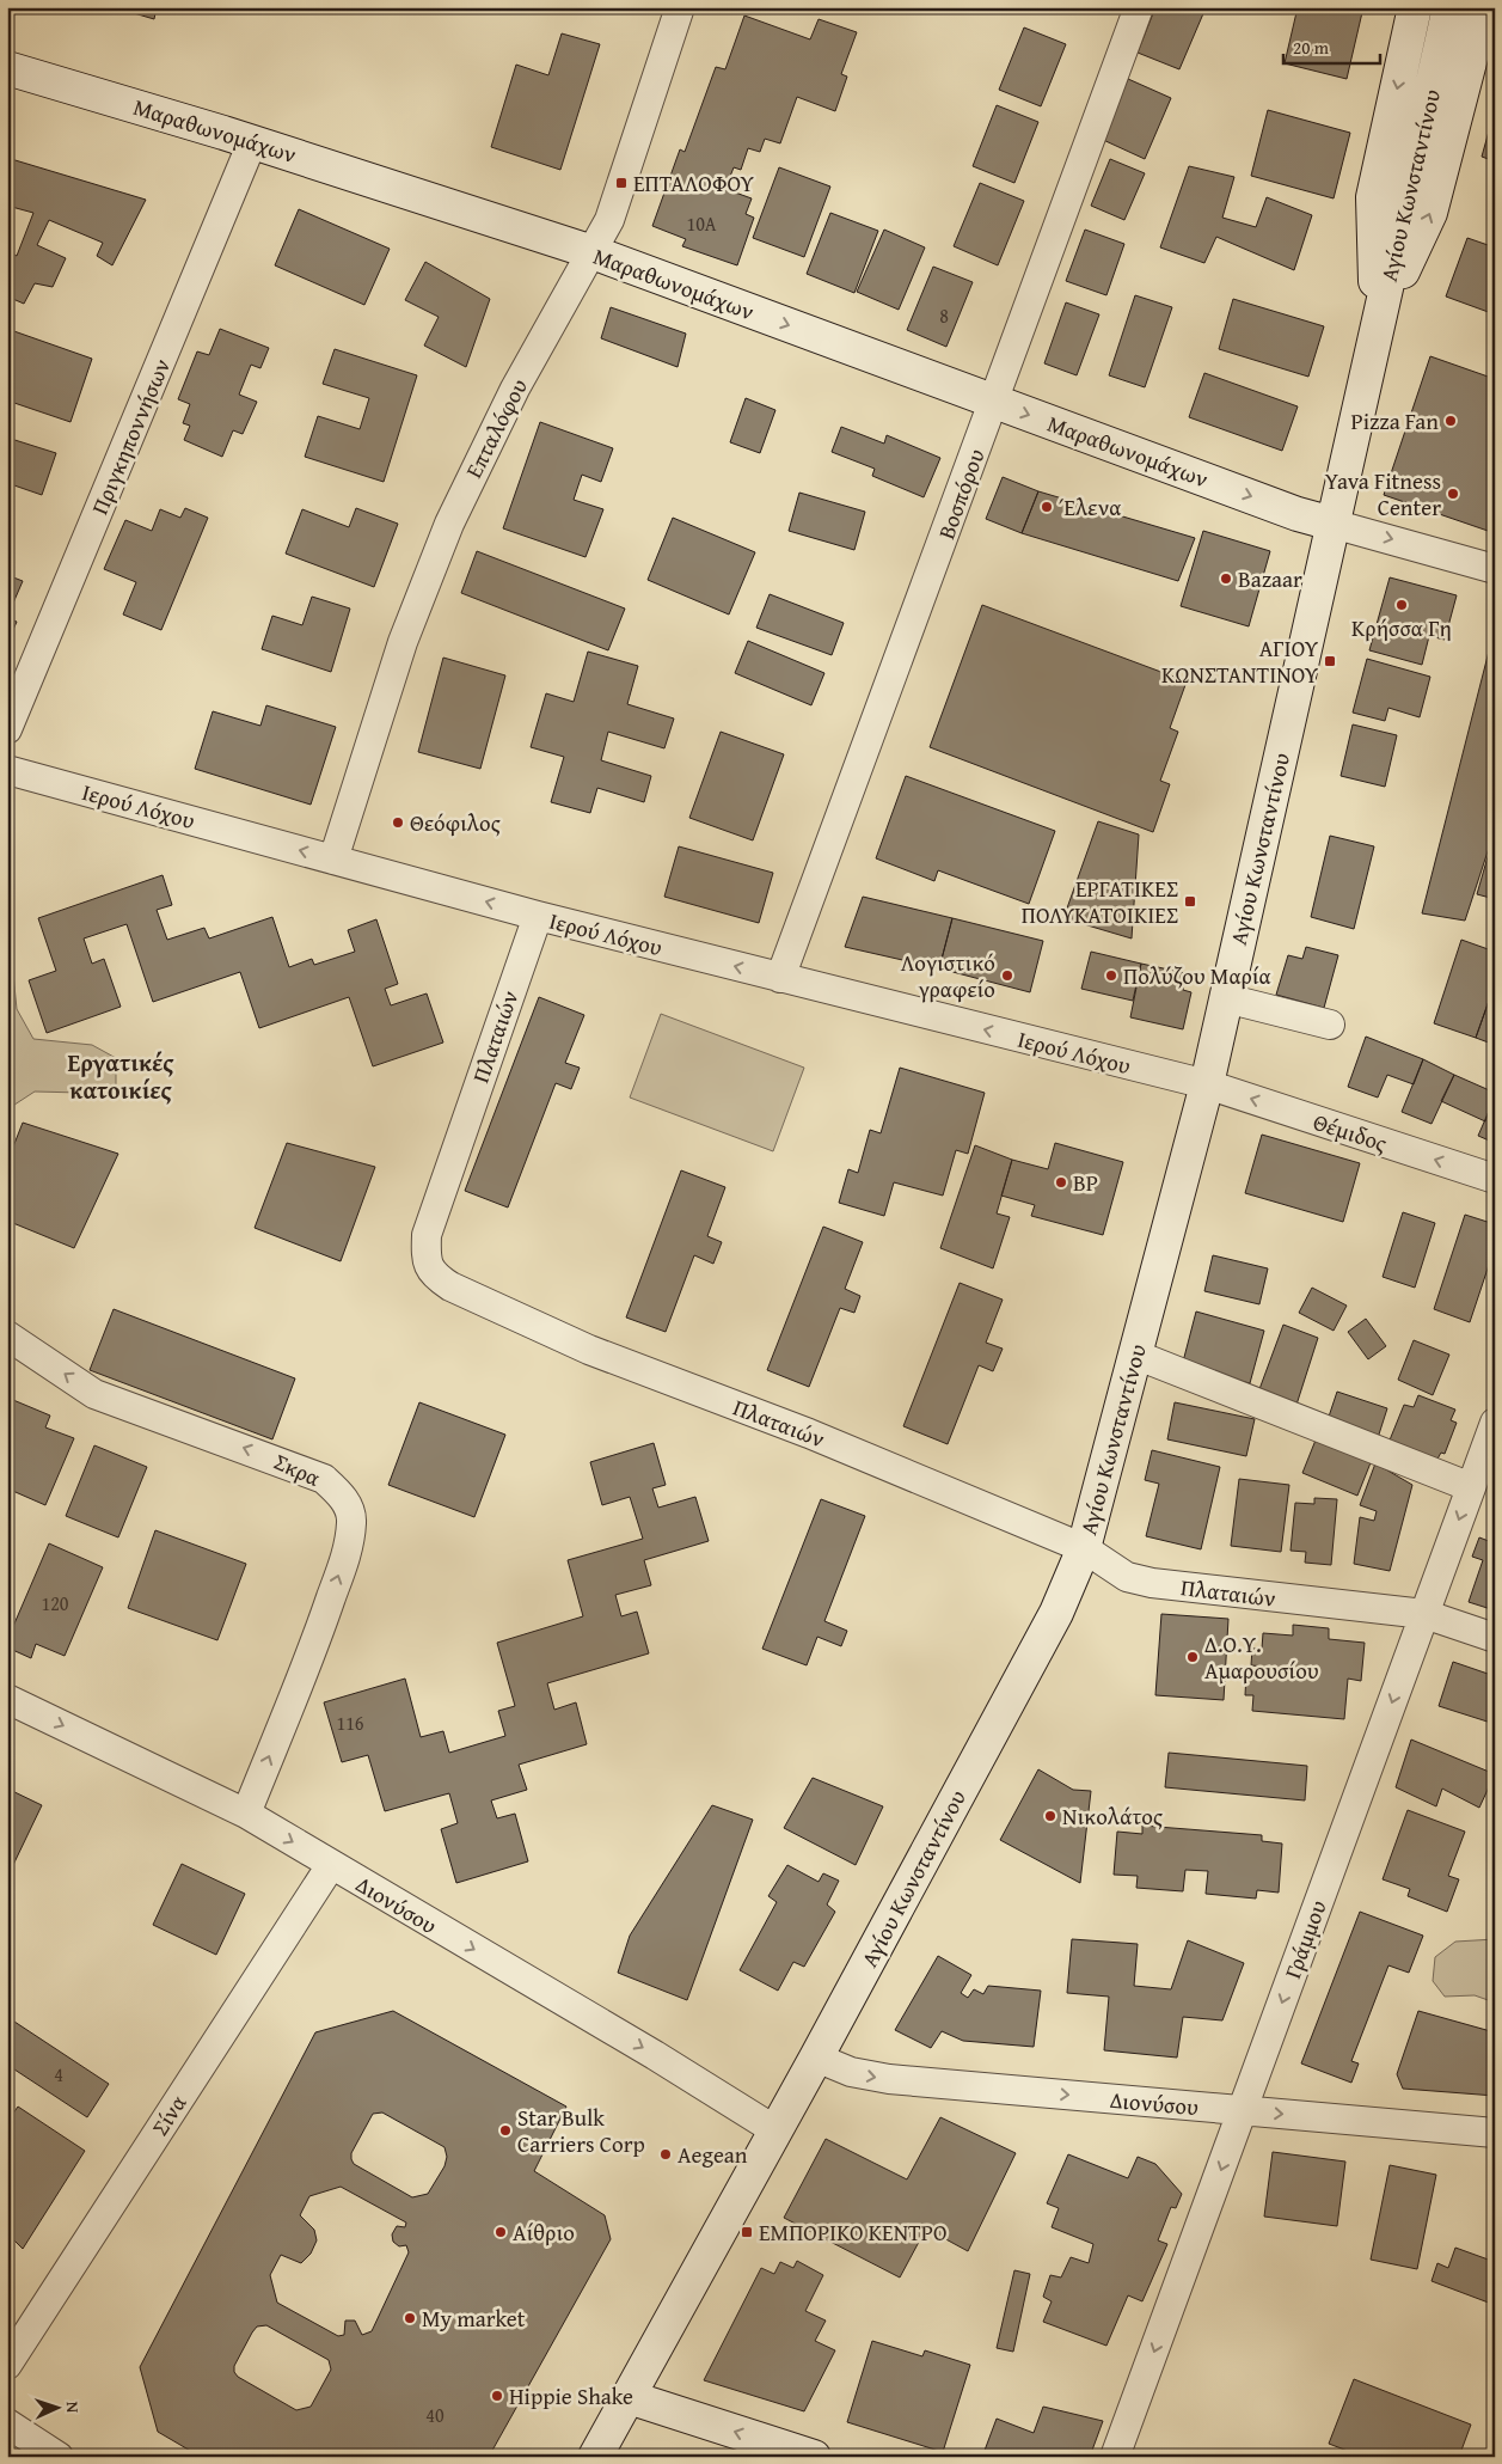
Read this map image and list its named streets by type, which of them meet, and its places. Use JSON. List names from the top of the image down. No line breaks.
{"streets":{"street":["Μαραθωνομάχων","Αγίου Κωνσταντίνου","Επταλόφου","Πριγκηποννήσων","Βοσπόρου","Ιερού Λόχου","Πλαταιών","Θέμιδος","Σκρα","Διονύσου","Γράμμου","Σίνα"]},"crossings":[["Μαραθωνομάχων","Αγίου Κωνσταντίνου"],["Μαραθωνομάχων","Επταλόφου"],["Μαραθωνομάχων","Πριγκηποννήσων"],["Μαραθωνομάχων","Βοσπόρου"],["Αγίου Κωνσταντίνου","Ιερού Λόχου"],["Αγίου Κωνσταντίνου","Πλαταιών"],["Αγίου Κωνσταντίνου","Θέμιδος"],["Αγίου Κωνσταντίνου","Διονύσου"],["Επταλόφου","Ιερού Λόχου"],["Βοσπόρου","Ιερού Λόχου"],["Ιερού Λόχου","Πλαταιών"],["Ιερού Λόχου","Θέμιδος"],["Πλαταιών","Γράμμου"],["Σκρα","Διονύσου"],["Διονύσου","Γράμμου"],["Διονύσου","Σίνα"]],"one_way":["Μαραθωνομάχων","Ιερού Λόχου","Διονύσου","Γράμμου"],"districts":["Εργατικές κατοικίες"],"places":{"transit":["ΕΠΤΑΛΟΦΟΥ","ΑΓΙΟΥ ΚΩΝΣΤΑΝΤΙΝΟΥ","ΕΡΓΑΤΙΚΕΣ ΠΟΛΥΚΑΤΟΙΚΙΕΣ","ΕΜΠΟΡΙΚΟ ΚΕΝΤΡΟ"],"other":["Pizza Fan","Yava Fitness Center","Έλενα","Bazaar","Κρήσσα Γη","Θεόφιλος","Λογιστικό γραφείο","Πολύζου Μαρία","BP","Δ.Ο.Υ. Αμαρουσίου","Νικολάτος","Star Bulk Carriers Corp","Aegean","Αίθριο","My market","Hippie Shake"]},"house_numbers":["10Α","8","120","116","4","40"],"scale_bar":"20 m","north":"right"}
